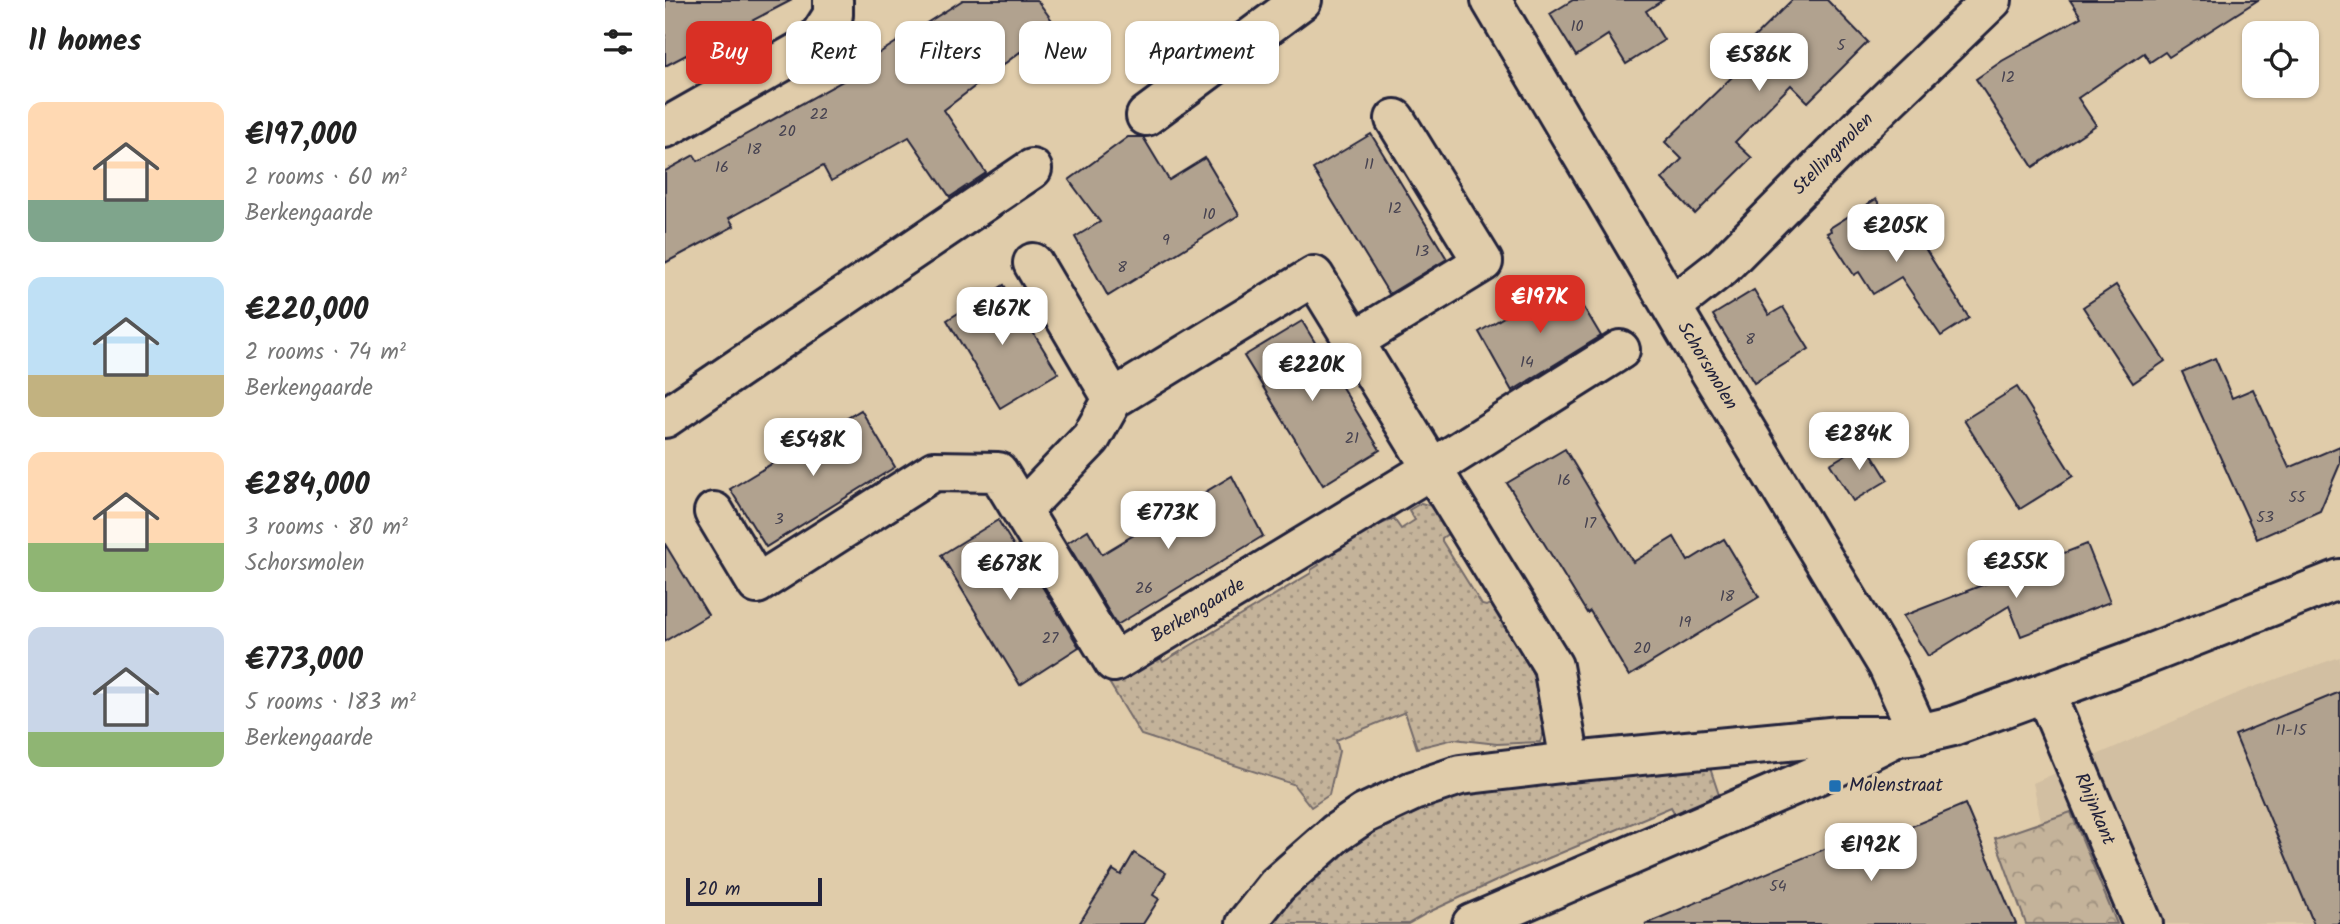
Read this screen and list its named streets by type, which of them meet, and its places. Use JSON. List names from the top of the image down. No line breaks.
{"streets":{"street":["Stellingmolen","Schorsmolen","Berkengaarde","Rhijnkant"]},"crossings":[["Stellingmolen","Schorsmolen"]],"places":{"transit":["Molenstraat"]},"house_numbers":["10","5","12","22","20","18","11","16","12","10","9","13","8","8","14","21","16","55","53","3","17","26","18","19","27","20","11-15","54"],"scale_bar":"20 m","page":{"heading":"11 homes","chip":["Buy","Rent","Filters","New","Apartment"],"price":["€586K","€205K","€197K","€167K","€220K","€284K","€548K","€773K","€255K","€678K","€192K"],"list":[{"name":"€197,000","note":"2 rooms · 60 m² · Berkengaarde"},{"name":"€220,000","note":"2 rooms · 74 m² · Berkengaarde"},{"name":"€284,000","note":"3 rooms · 80 m² · Schorsmolen"},{"name":"€773,000","note":"5 rooms · 183 m² · Berkengaarde"}],"scale":"20 m"}}
